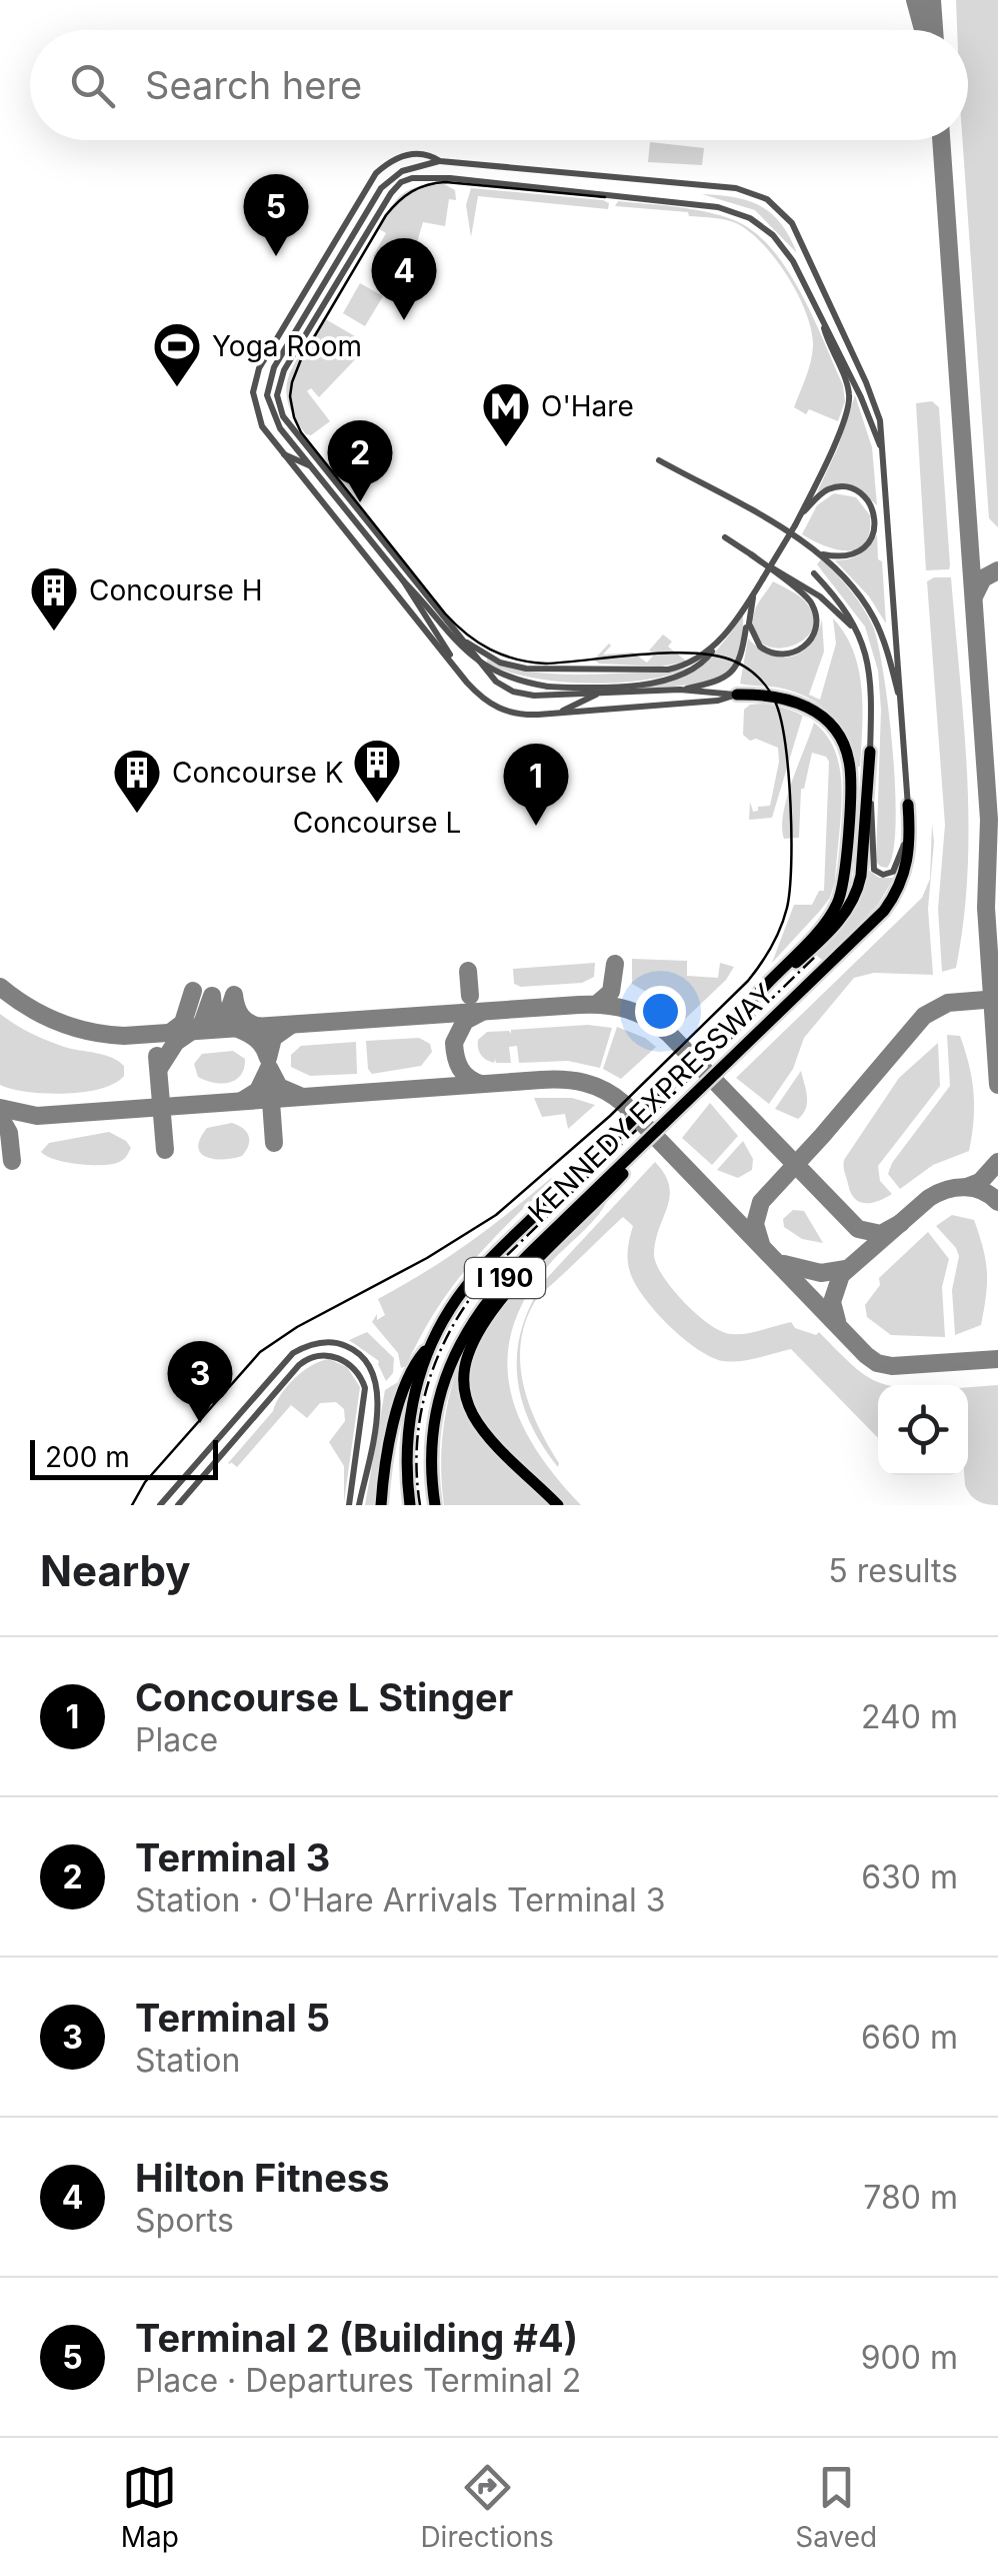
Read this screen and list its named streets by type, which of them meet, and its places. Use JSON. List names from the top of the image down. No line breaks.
{"streets":{"highway":["KENNEDY EXPRESSWAY","I 190"]},"places":{"sports":["Yoga Room"],"metro station":["O'Hare"],"building":["Concourse H","Concourse L","Concourse K"]},"scale_bar":"200 m","page":{"search":"Search here","pins":["5","4","2","1","3"],"scale":"200 m","heading":["Nearby","5 results"],"list":[{"mark":"1","name":"Concourse L Stinger","note":"Place","value":"240 m"},{"mark":"2","name":"Terminal 3","note":"Station · O'Hare Arrivals Terminal 3","value":"630 m"},{"mark":"3","name":"Terminal 5","note":"Station","value":"660 m"},{"mark":"4","name":"Hilton Fitness","note":"Sports","value":"780 m"},{"mark":"5","name":"Terminal 2 (Building #4)","note":"Place · Departures Terminal 2","value":"900 m"}],"nav":["Map","Directions","Saved"]}}
